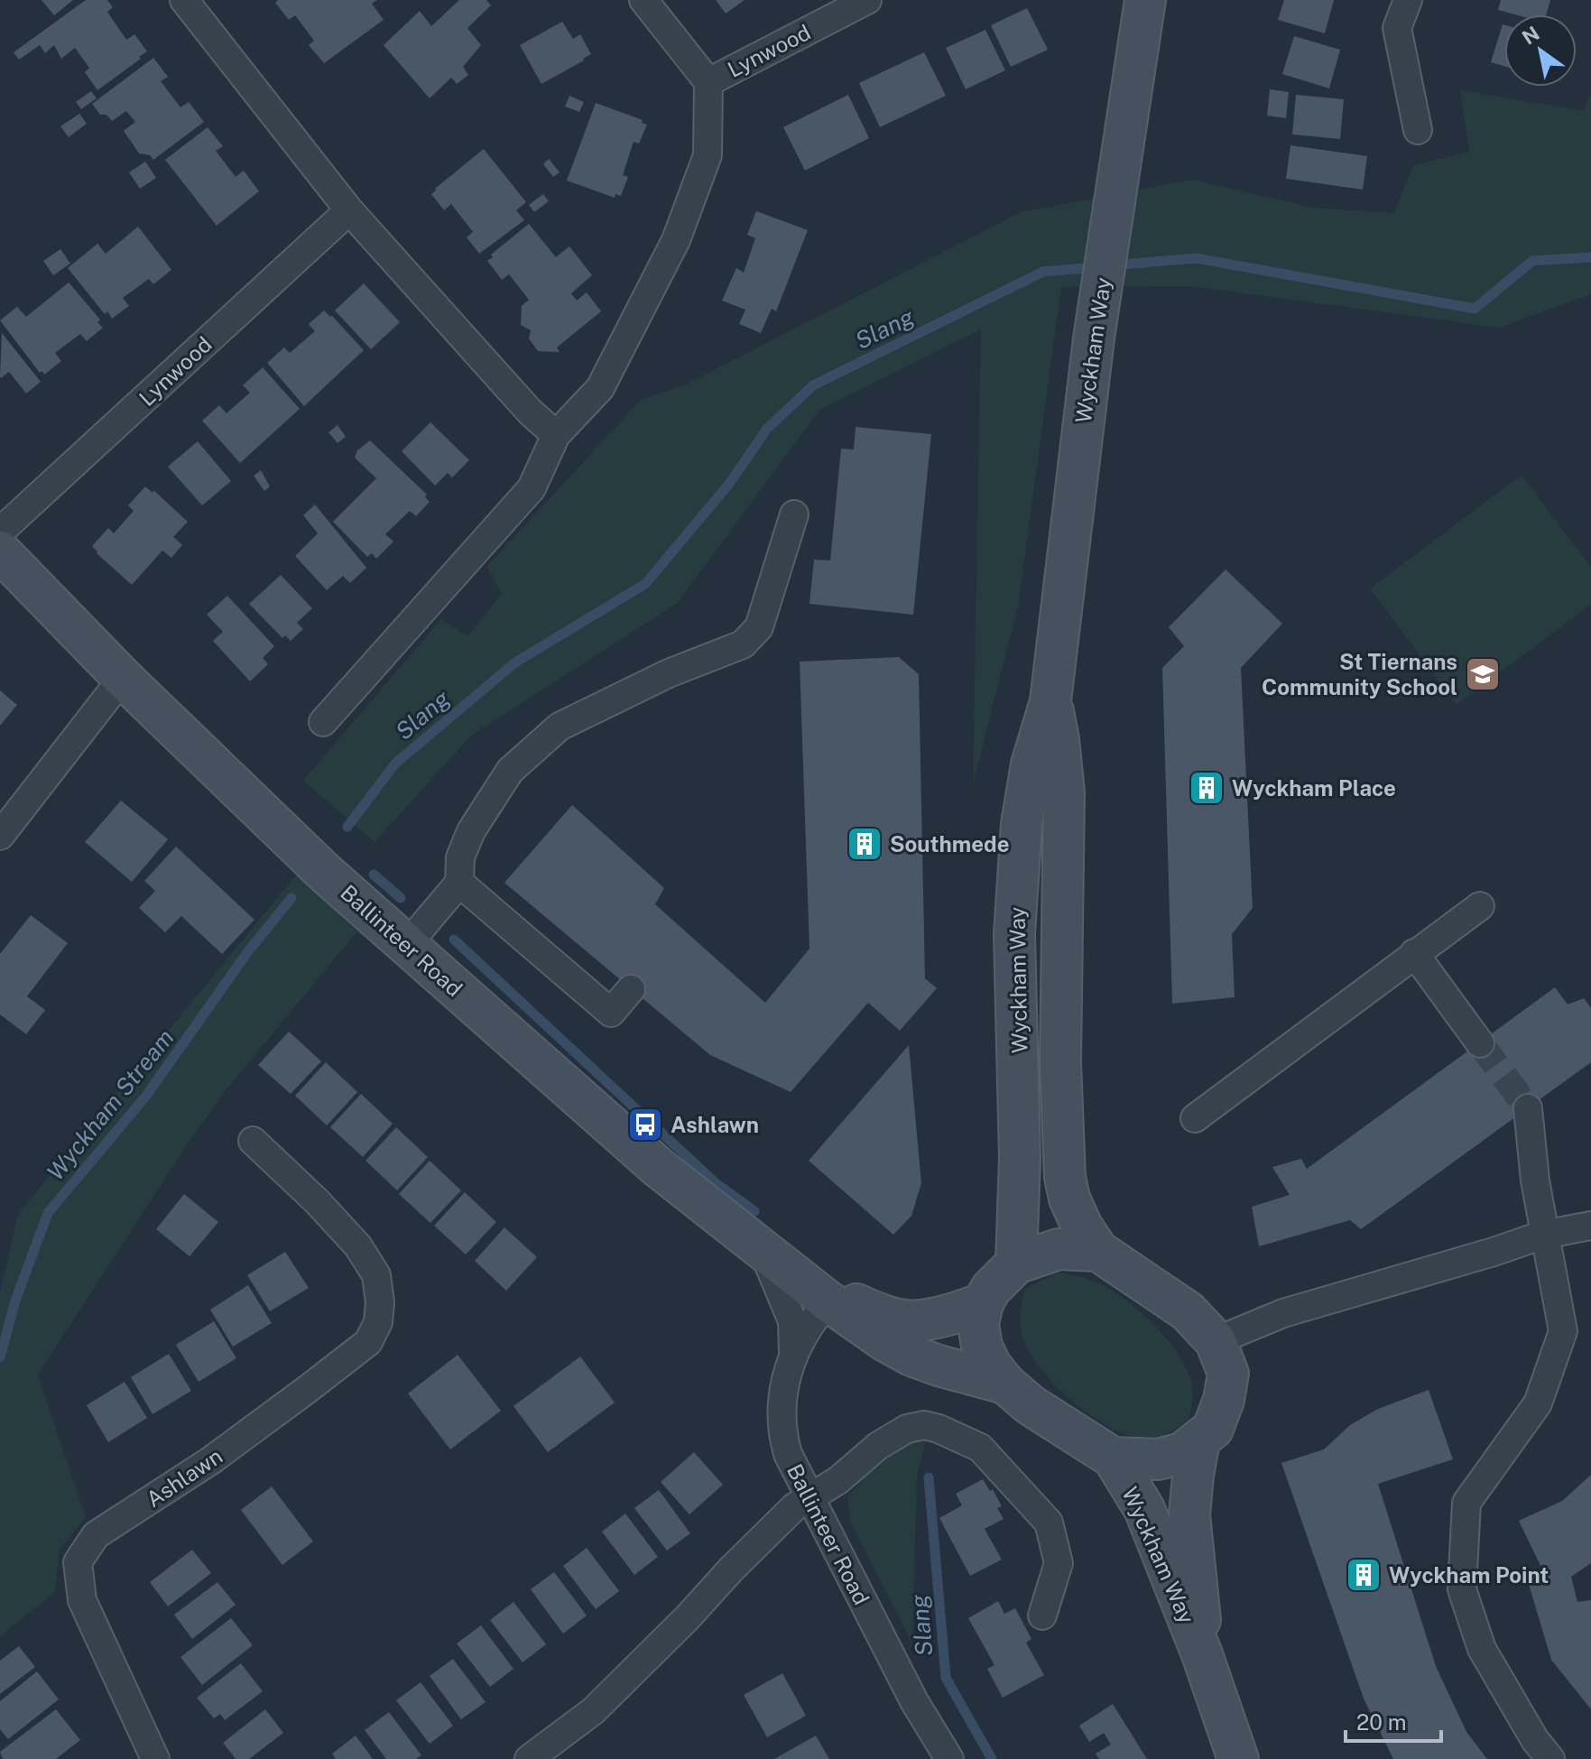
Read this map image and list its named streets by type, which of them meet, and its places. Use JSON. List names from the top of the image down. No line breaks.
{"streets":{"main road":["Wyckham Way","Ballinteer Road"],"street":["Lynwood","Ashlawn"]},"crossings":[["Wyckham Way","Ballinteer Road"]],"water":["Slang","Wyckham Stream"],"places":{"school or university":["St Tiernans Community School"],"building":["Wyckham Place","Southmede","Wyckham Point"],"bus stop":["Ashlawn"]},"scale_bar":"20 m","north":"top left"}
